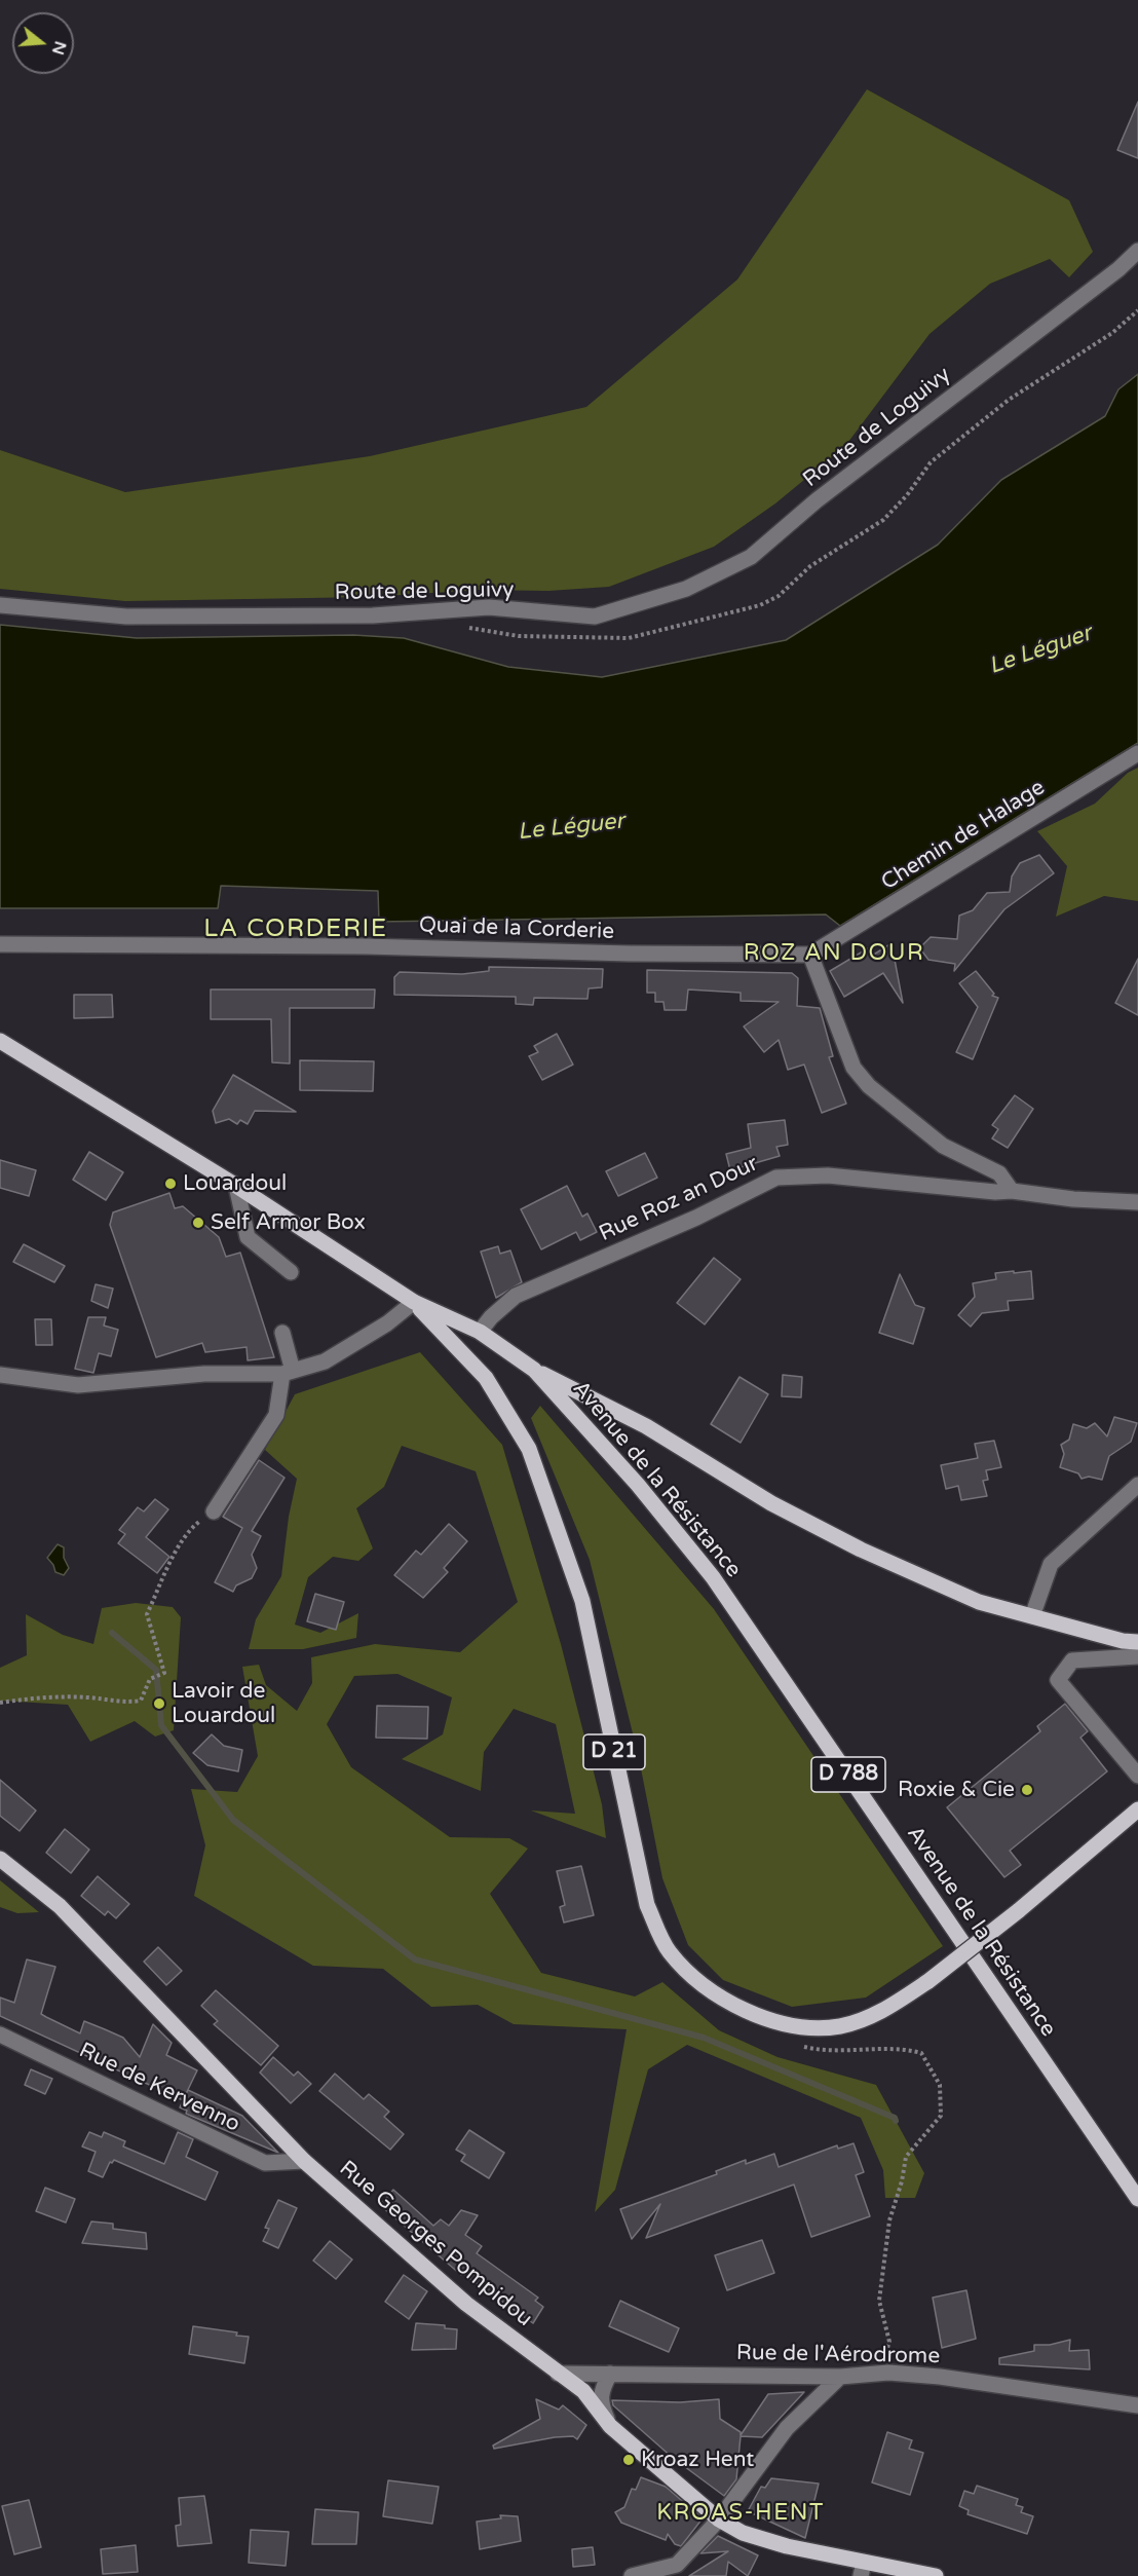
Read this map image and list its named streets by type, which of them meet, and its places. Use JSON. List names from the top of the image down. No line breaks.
{"streets":{"main road":["Avenue de la Résistance","D 21","D 788","Rue Georges Pompidou"],"street":["Route de Loguivy","Chemin de Halage","Quai de la Corderie","Rue Roz an Dour","Rue de Kervenno","Rue de l'Aérodrome"]},"crossings":[["Chemin de Halage","Quai de la Corderie"],["Rue Roz an Dour","Avenue de la Résistance"],["Avenue de la Résistance","D 21"],["Rue de Kervenno","Rue Georges Pompidou"],["Rue Georges Pompidou","Rue de l'Aérodrome"]],"districts":["LA CORDERIE","ROZ AN DOUR","KROAS-HENT"],"water":["Le Léguer"],"places":["Louardoul","Self Armor Box","Lavoir de Louardoul","Roxie & Cie","Kroaz Hent"],"north":"right"}
